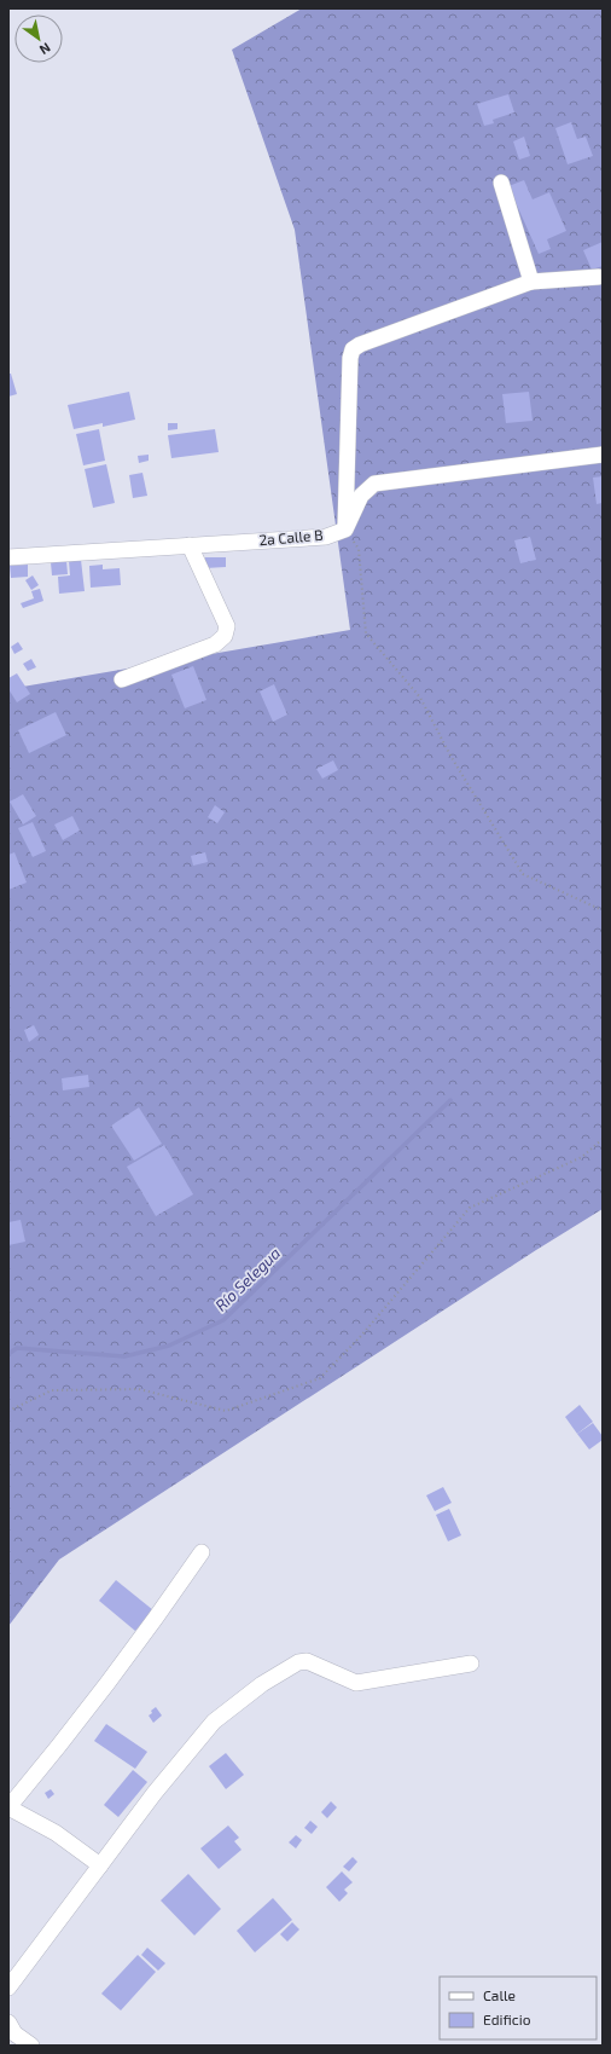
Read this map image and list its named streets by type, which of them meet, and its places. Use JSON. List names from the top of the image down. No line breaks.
{"streets":{"street":["2a Calle B"]},"water":["Río Selegua"],"legend":["Calle","Edificio"],"north":"bottom right"}
